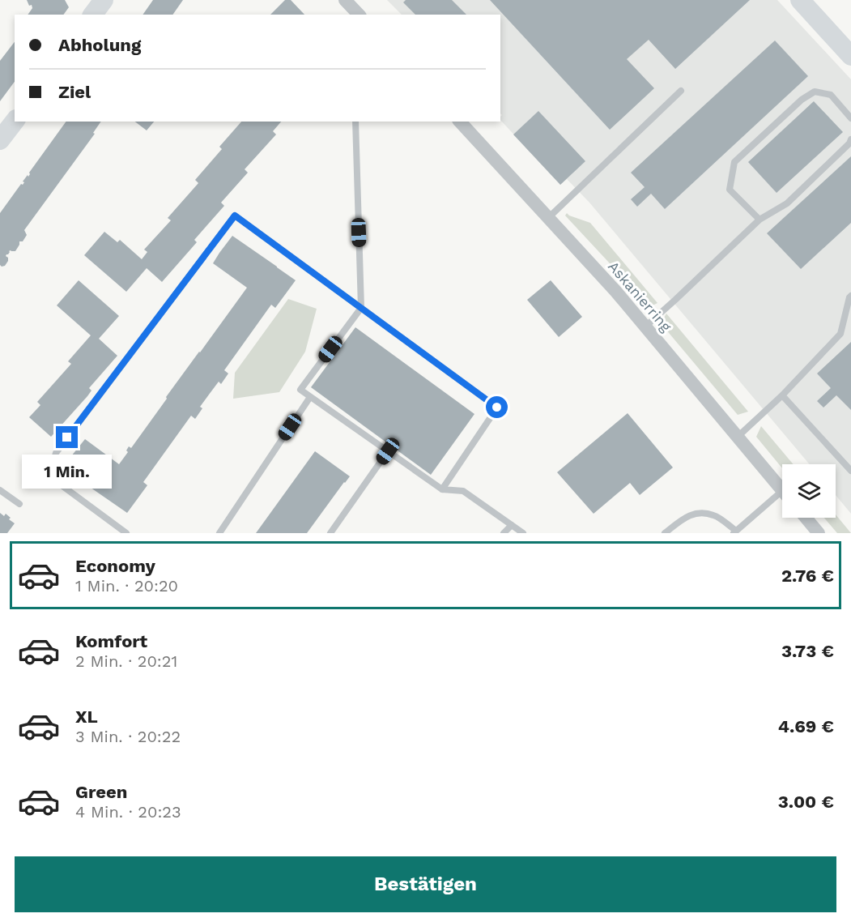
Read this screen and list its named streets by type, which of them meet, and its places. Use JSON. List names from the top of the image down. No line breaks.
{"streets":{"street":["Askanierring"]},"page":{"banner":["Abholung","Ziel"],"bubble":"1 Min.","list":[{"name":"Economy","note":"1 Min. · 20:20","value":"2.76 €"},{"name":"Komfort","note":"2 Min. · 20:21","value":"3.73 €"},{"name":"XL","note":"3 Min. · 20:22","value":"4.69 €"},{"name":"Green","note":"4 Min. · 20:23","value":"3.00 €"}],"buttons":"Bestätigen"}}
